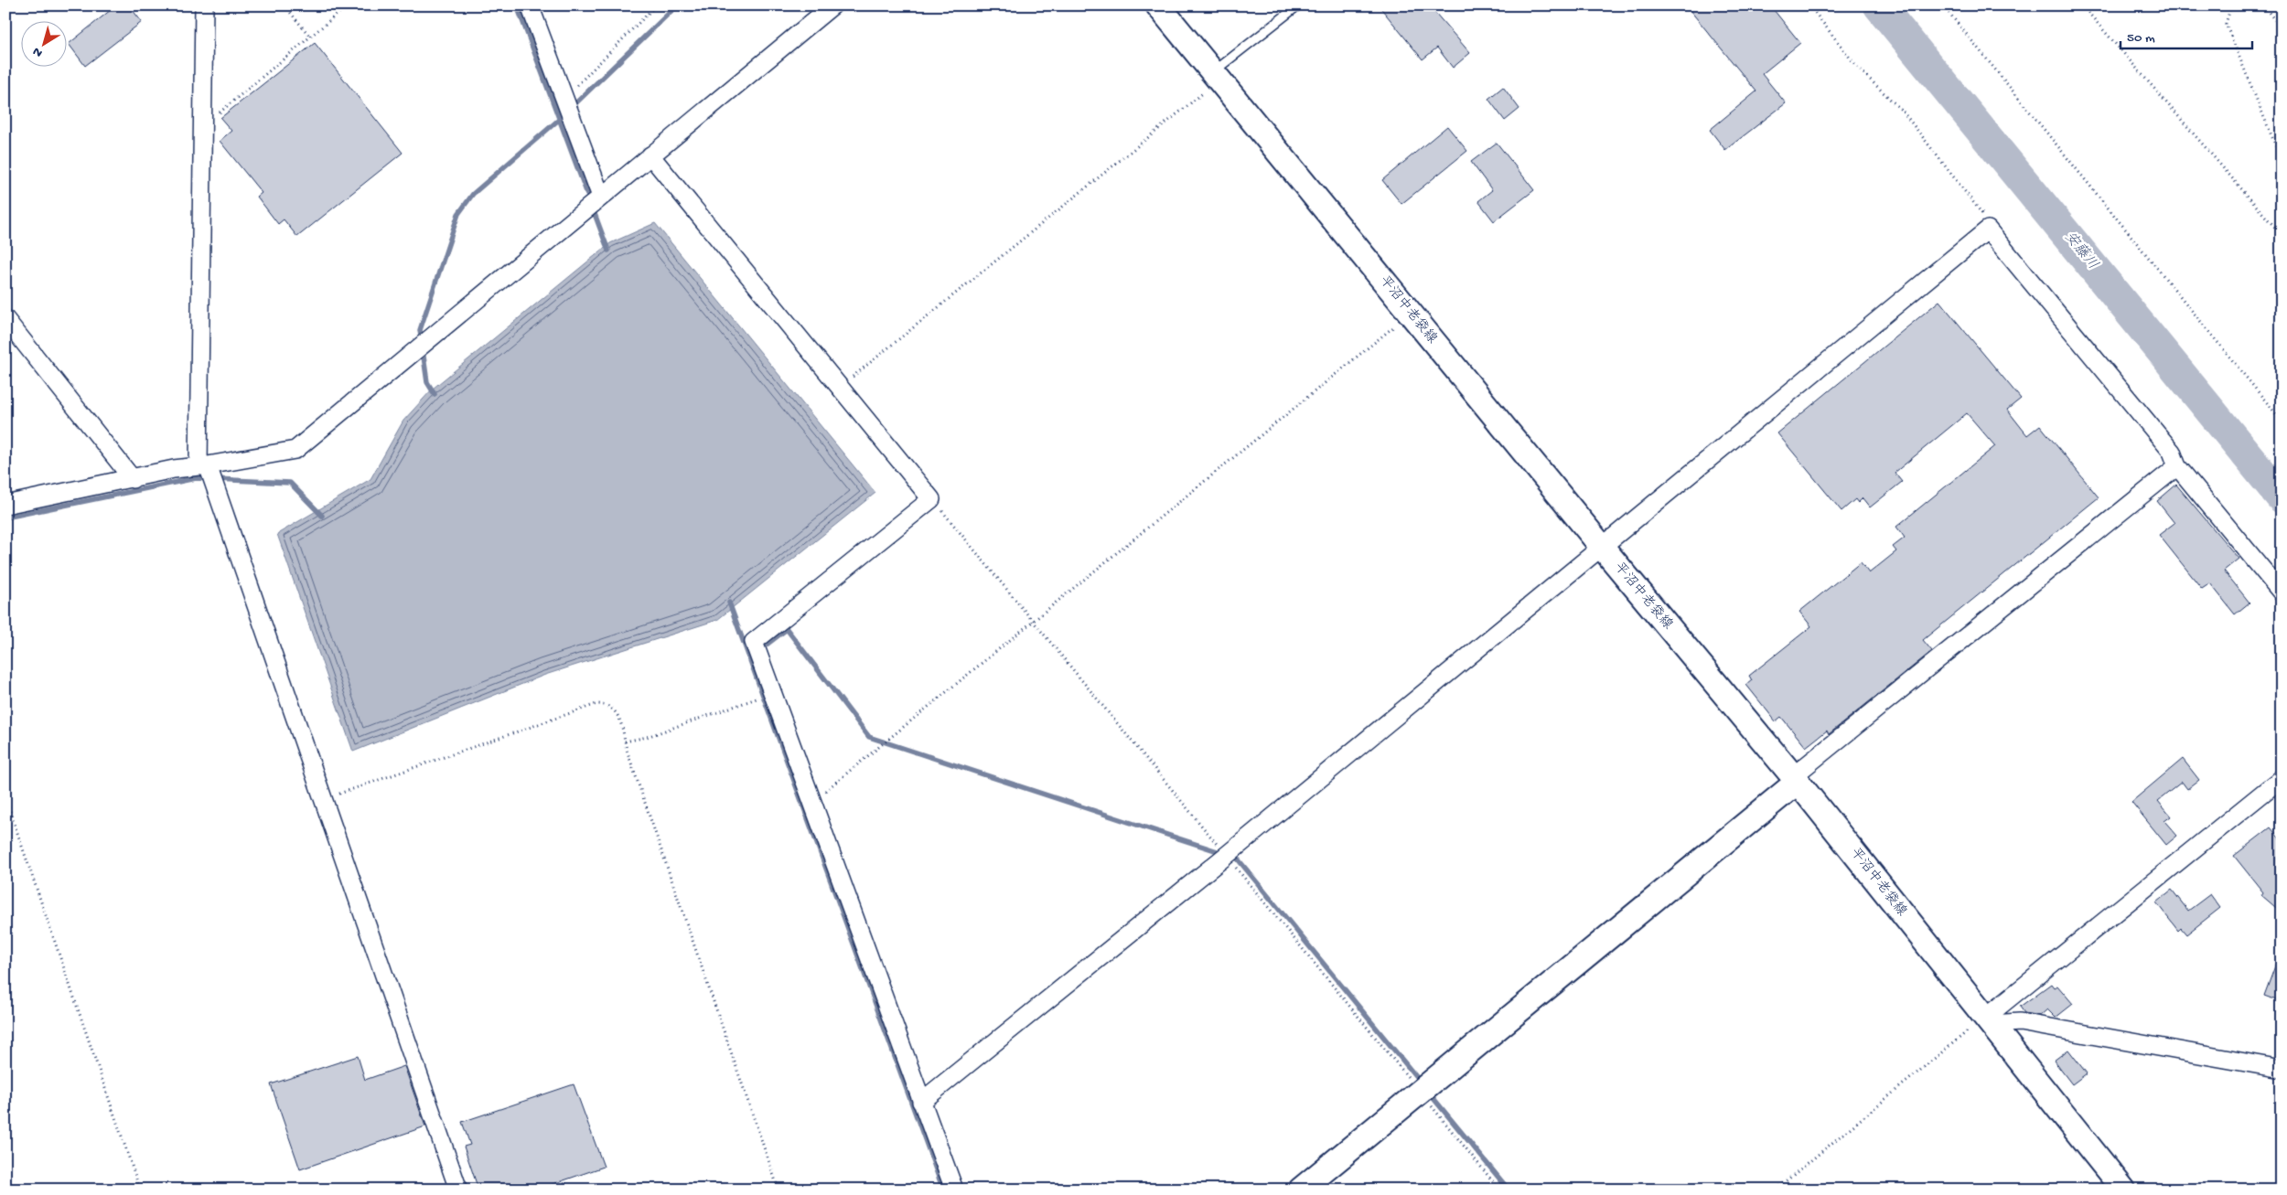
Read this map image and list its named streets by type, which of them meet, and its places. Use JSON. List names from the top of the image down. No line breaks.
{"streets":{"main road":["平沼中老袋線"]},"water":["安藤川"],"scale_bar":"50 m","north":"bottom left"}
